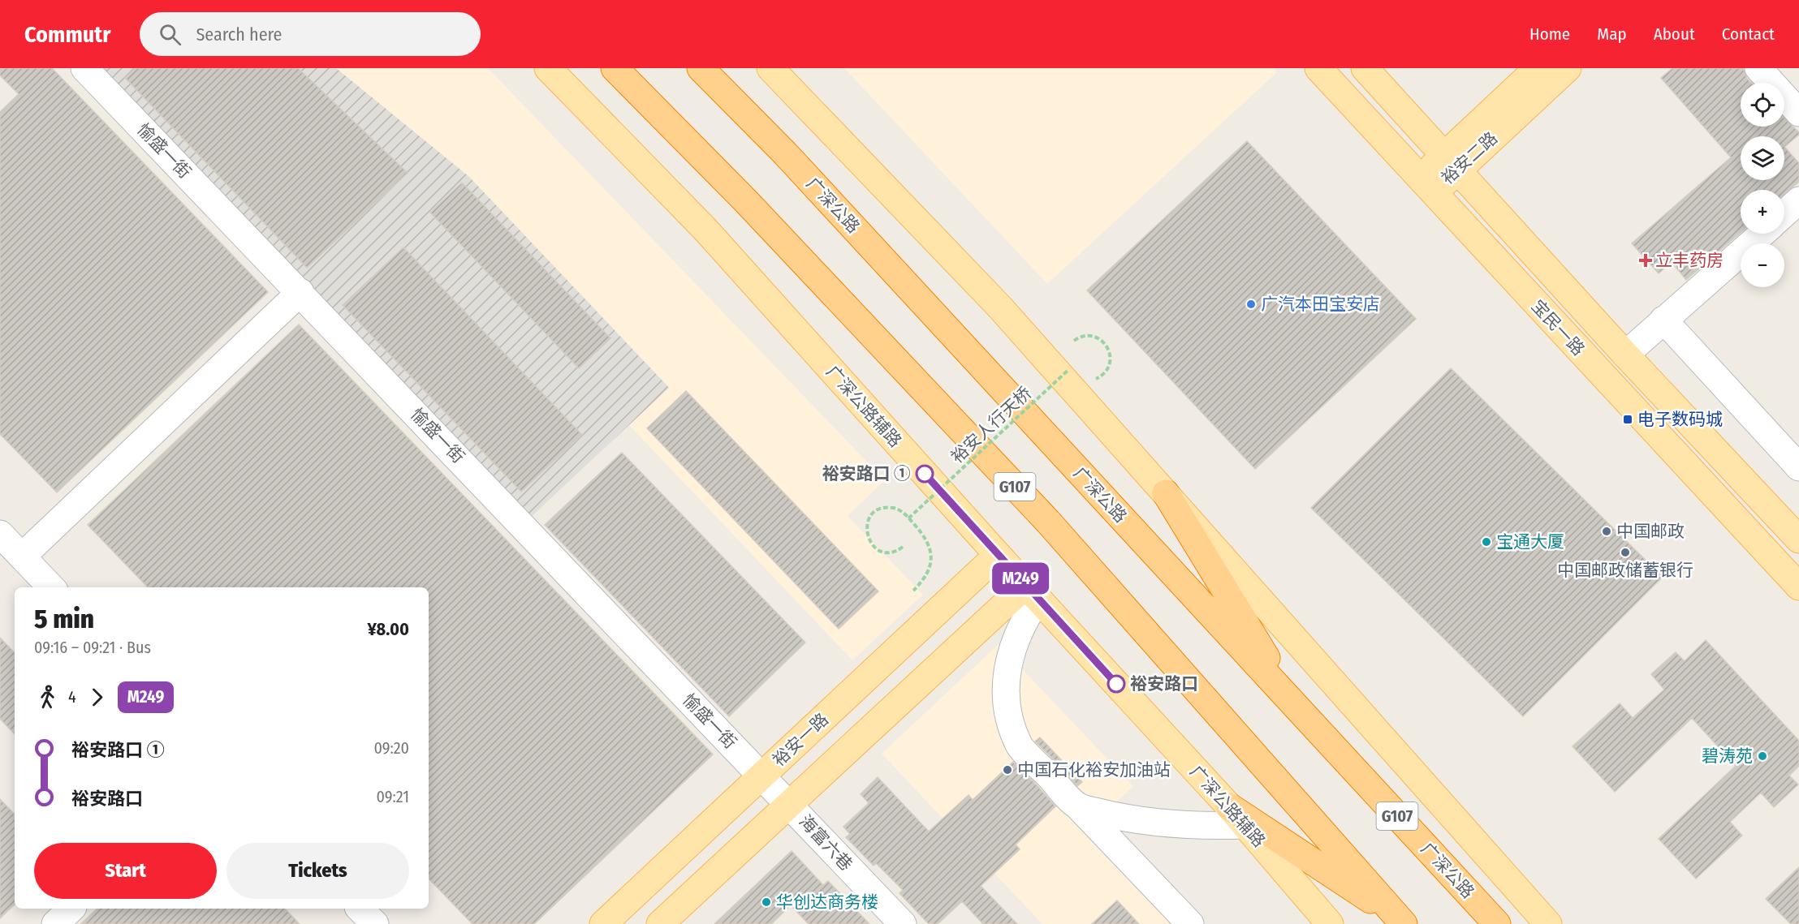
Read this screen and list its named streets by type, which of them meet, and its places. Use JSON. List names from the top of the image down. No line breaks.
{"streets":{"highway":["广深公路","G107"],"main road":["裕安二路","宝民一路","广深公路辅路","裕安一路"],"street":["愉盛一街","海富六巷"],"path":["裕安人行天桥"]},"crossings":[["愉盛一街","裕安一路"],["愉盛一街","海富六巷"],["裕安二路","宝民一路"],["广深公路辅路","裕安一路"]],"places":{"health":["立丰药房"],"other":["广汽本田宝安店","裕安路口 ①","中国邮政","宝通大厦","中国邮政储蓄银行","裕安路口","碧涛苑","中国石化裕安加油站","华创达商务楼"],"transit":["电子数码城"]},"lines":["bus line M249"],"page":{"header":"Commutr","search":"Search here","nav":["Home","Map","About","Contact"],"on_map":"M249","map_buttons":["+","−"],"heading":["5 min","09:16 – 09:21 · Bus","¥8.00"],"legs":["4","M249"],"list":[{"name":"裕安路口 ①","value":"09:20"},{"name":"裕安路口","value":"09:21"}],"buttons":["Start","Tickets"]}}
